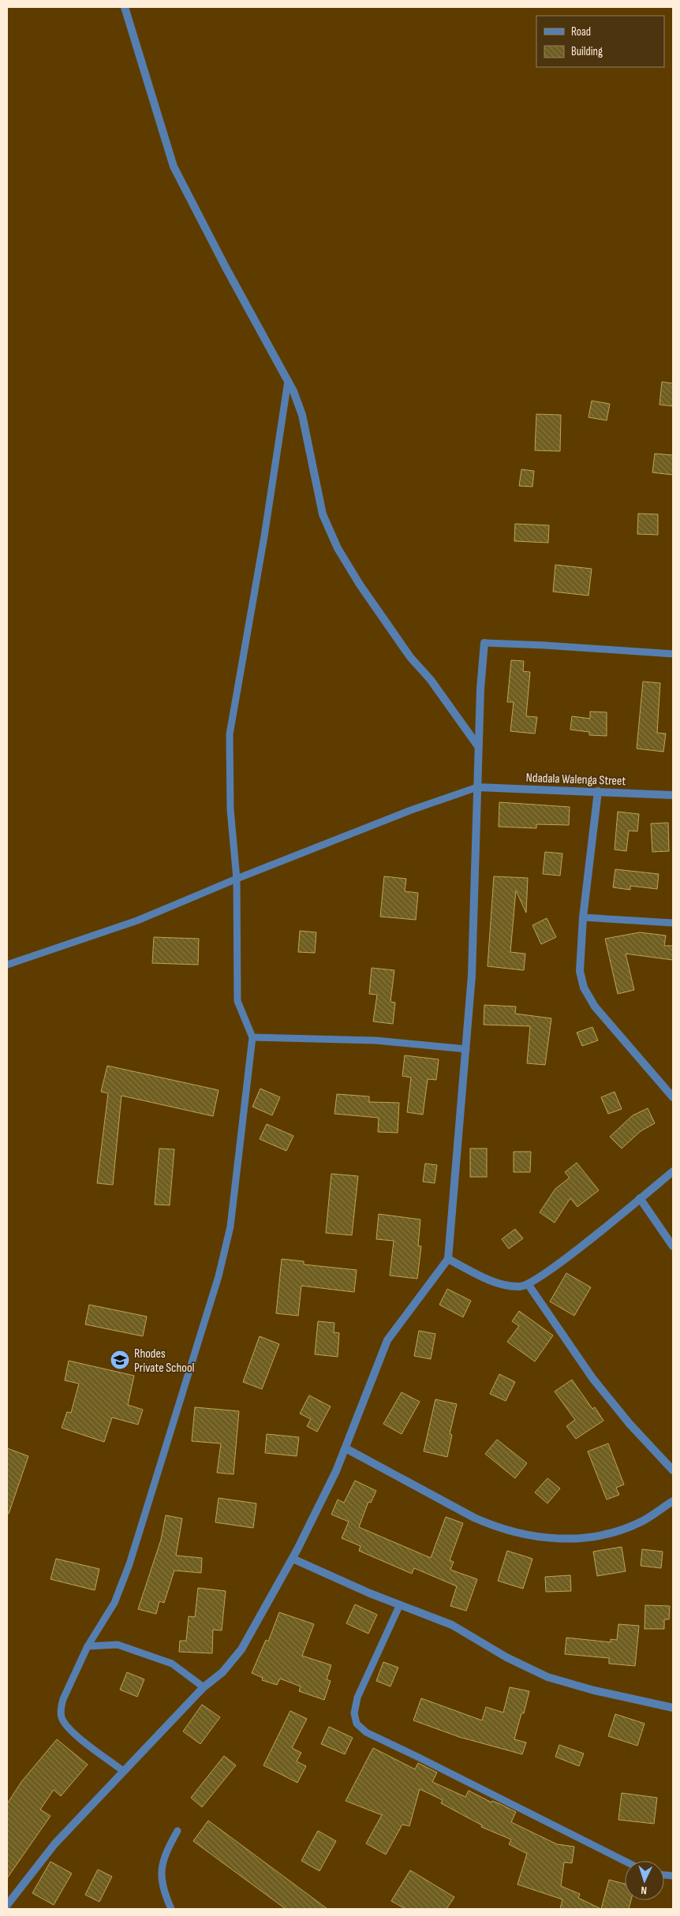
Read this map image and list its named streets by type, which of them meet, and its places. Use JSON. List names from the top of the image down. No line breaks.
{"streets":{"street":["Ndadala Walenga Street"]},"places":{"school or university":["Rhodes Private School"]},"legend":["Road","Building"],"north":"bottom"}
